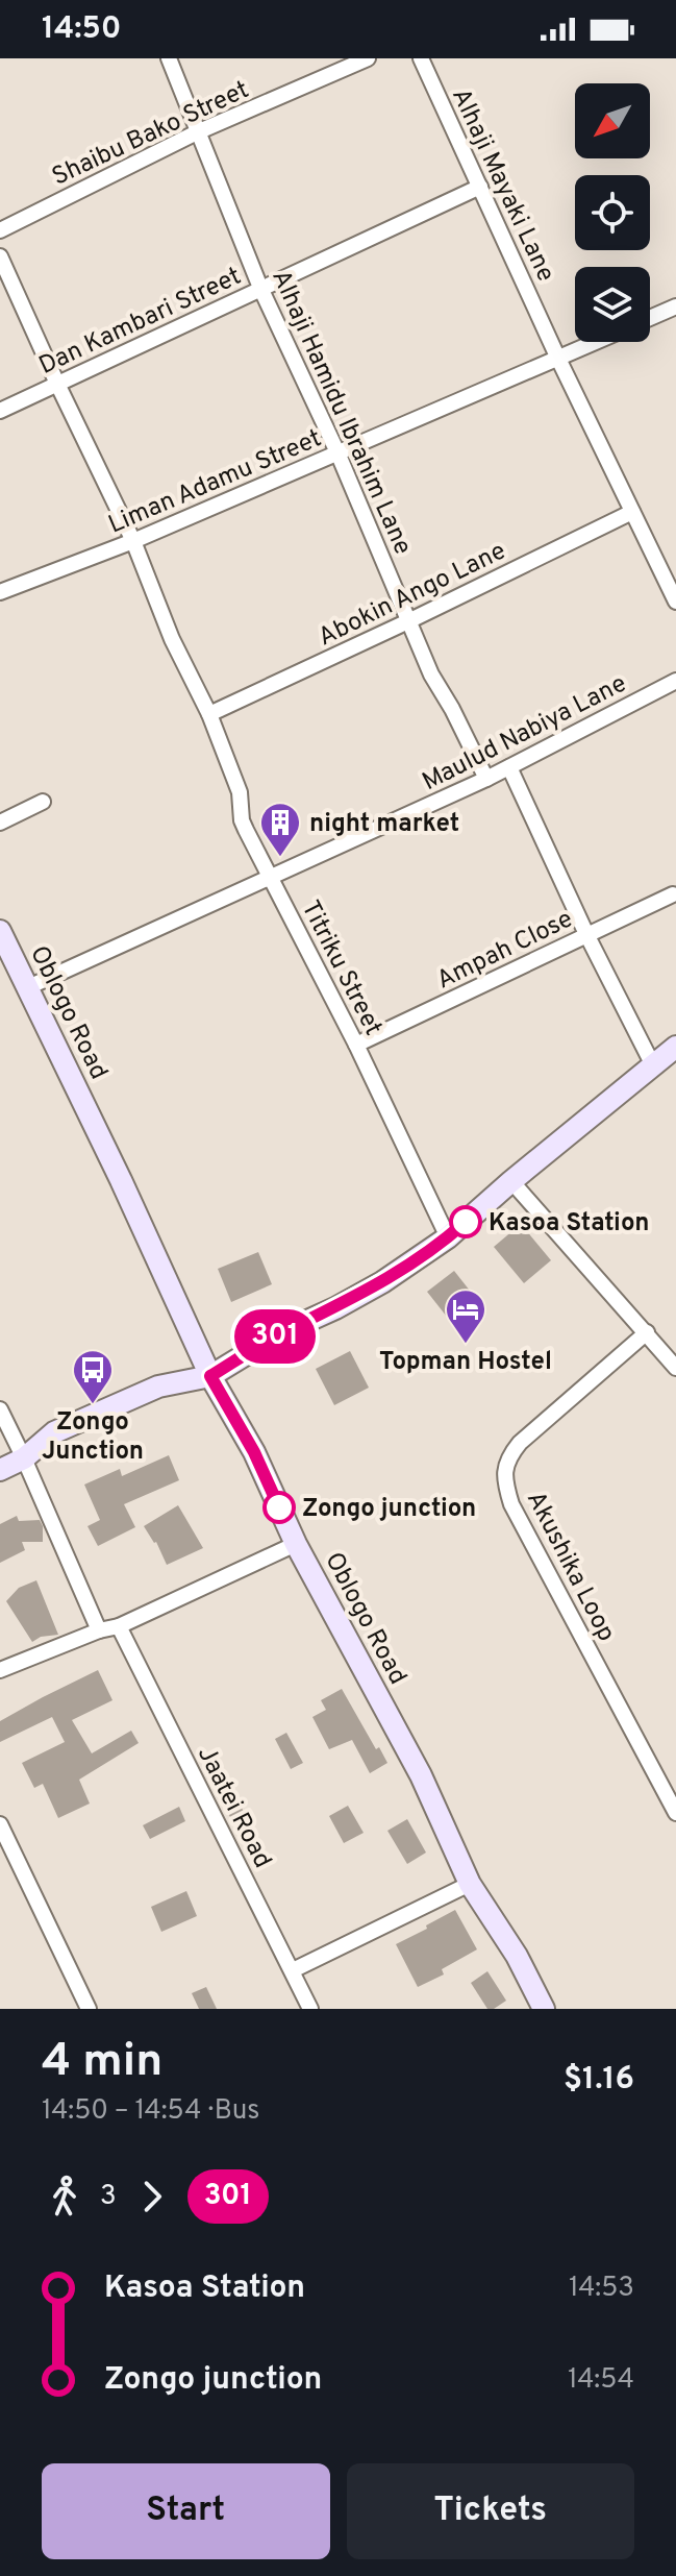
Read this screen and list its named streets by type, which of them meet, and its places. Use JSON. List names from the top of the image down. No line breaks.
{"streets":{"main road":["Oblogo Road"],"street":["Shaibu Bako Street","Alhaji Mayaki Lane","Dan Kambari Street","Alhaji Hamidu Ibrahim Lane","Liman Adamu Street","Abokin Ango Lane","Maulud Nabiya Lane","Ampah Close","Titriku Street","Akushika Loop","Jaatei Road"]},"crossings":[["Shaibu Bako Street","Alhaji Hamidu Ibrahim Lane"],["Alhaji Mayaki Lane","Dan Kambari Street"],["Alhaji Mayaki Lane","Liman Adamu Street"],["Alhaji Mayaki Lane","Abokin Ango Lane"],["Dan Kambari Street","Alhaji Hamidu Ibrahim Lane"],["Dan Kambari Street","Titriku Street"],["Alhaji Hamidu Ibrahim Lane","Liman Adamu Street"],["Alhaji Hamidu Ibrahim Lane","Abokin Ango Lane"],["Alhaji Hamidu Ibrahim Lane","Maulud Nabiya Lane"],["Liman Adamu Street","Titriku Street"],["Abokin Ango Lane","Titriku Street"],["Maulud Nabiya Lane","Titriku Street"],["Maulud Nabiya Lane","Oblogo Road"],["Ampah Close","Titriku Street"]],"places":{"building":["night market"],"other":["Kasoa Station","Zongo junction"],"hotel":["Topman Hostel"],"bus stop":["Zongo Junction"]},"lines":["bus line 301"],"north":"bottom left","page":{"status":"14:50","on_map":"301","heading":["4 min","14:50 – 14:54 · Bus","$1.16"],"legs":["3","301"],"list":[{"name":"Kasoa Station","value":"14:53"},{"name":"Zongo junction","value":"14:54"}],"buttons":["Start","Tickets"]}}
